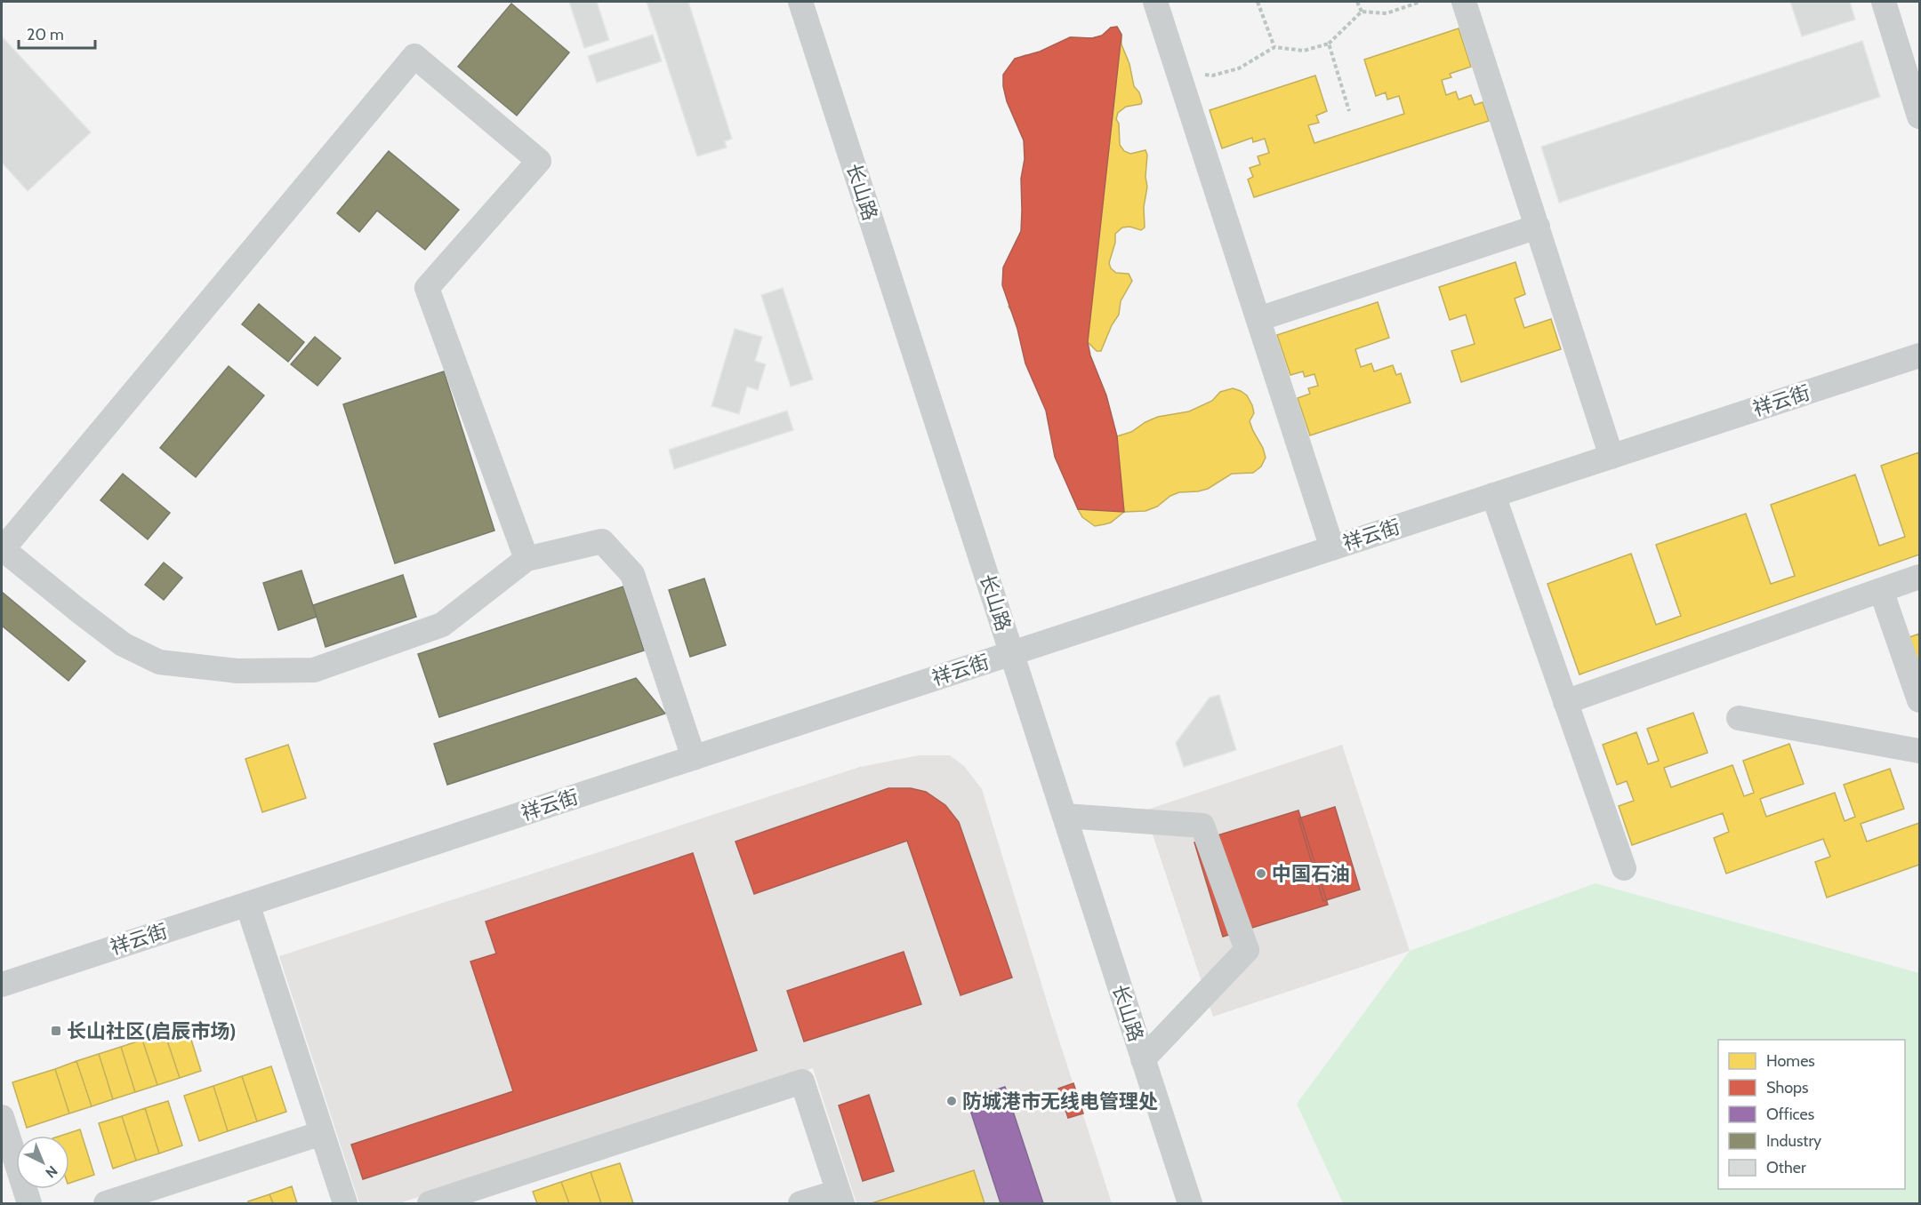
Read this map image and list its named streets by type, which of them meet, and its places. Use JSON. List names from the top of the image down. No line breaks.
{"streets":{"street":["长山路","祥云街"]},"crossings":[["长山路","祥云街"]],"places":{"other":["中国石油","防城港市无线电管理处"],"transit":["长山社区(启辰市场)"]},"legend":["Homes","Shops","Offices","Industry","Other"],"scale_bar":"20 m","north":"bottom right"}
